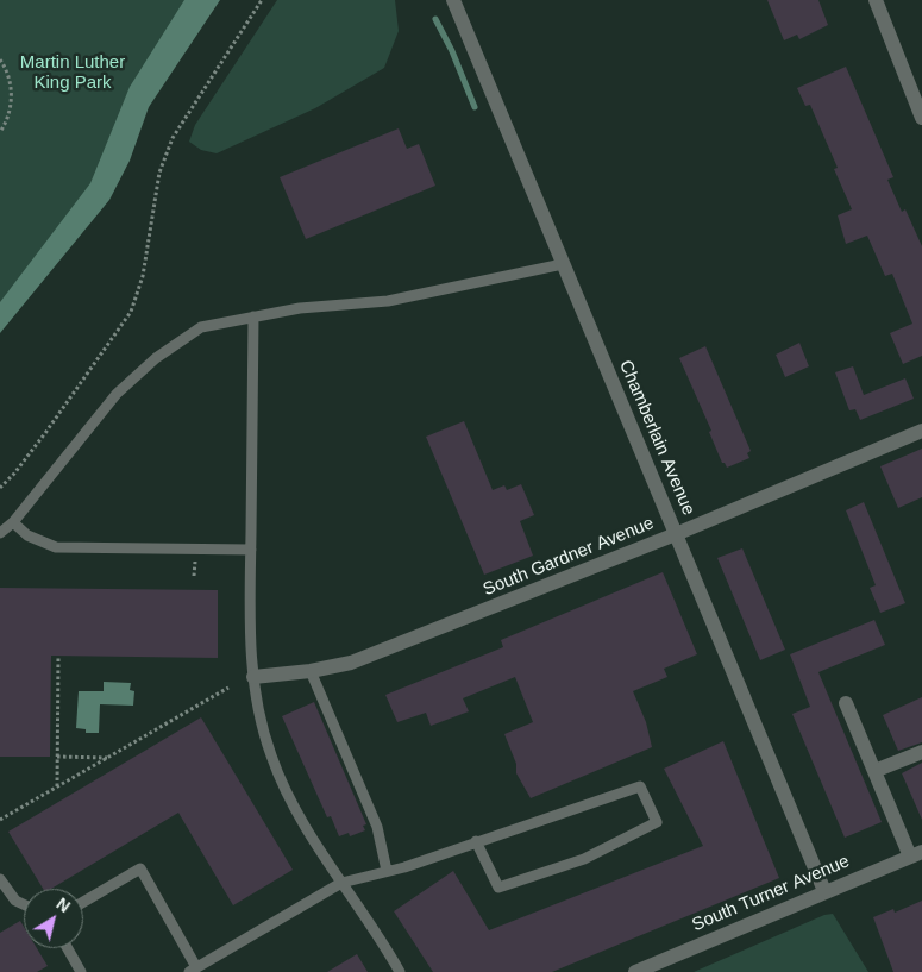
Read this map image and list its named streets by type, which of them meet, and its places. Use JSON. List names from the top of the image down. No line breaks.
{"streets":{"street":["Chamberlain Avenue","South Gardner Avenue","South Turner Avenue"]},"crossings":[["Chamberlain Avenue","South Gardner Avenue"],["Chamberlain Avenue","South Turner Avenue"]],"parks":["Martin Luther King Park"],"north":"top right"}
